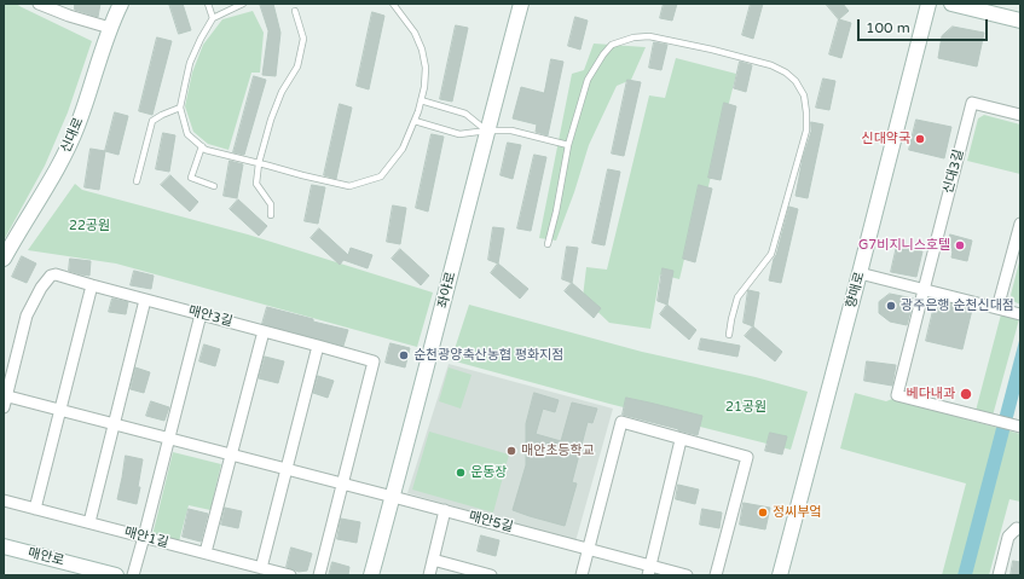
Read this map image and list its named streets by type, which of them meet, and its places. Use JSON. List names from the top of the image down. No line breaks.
{"streets":{"street":["신대로","신대3길","좌야로","향매로","매안3길","매안5길","매안1길","매안로"]},"crossings":[["좌야로","매안5길"],["매안3길","매안5길"]],"parks":["22공원","21공원"],"places":["신대약국","G7비지니스호텔","광주은행 순천신대점","순천광양축산농협 평화지점","베다내과","매안초등학교","운동장","정씨부엌"],"scale_bar":"100 m"}
